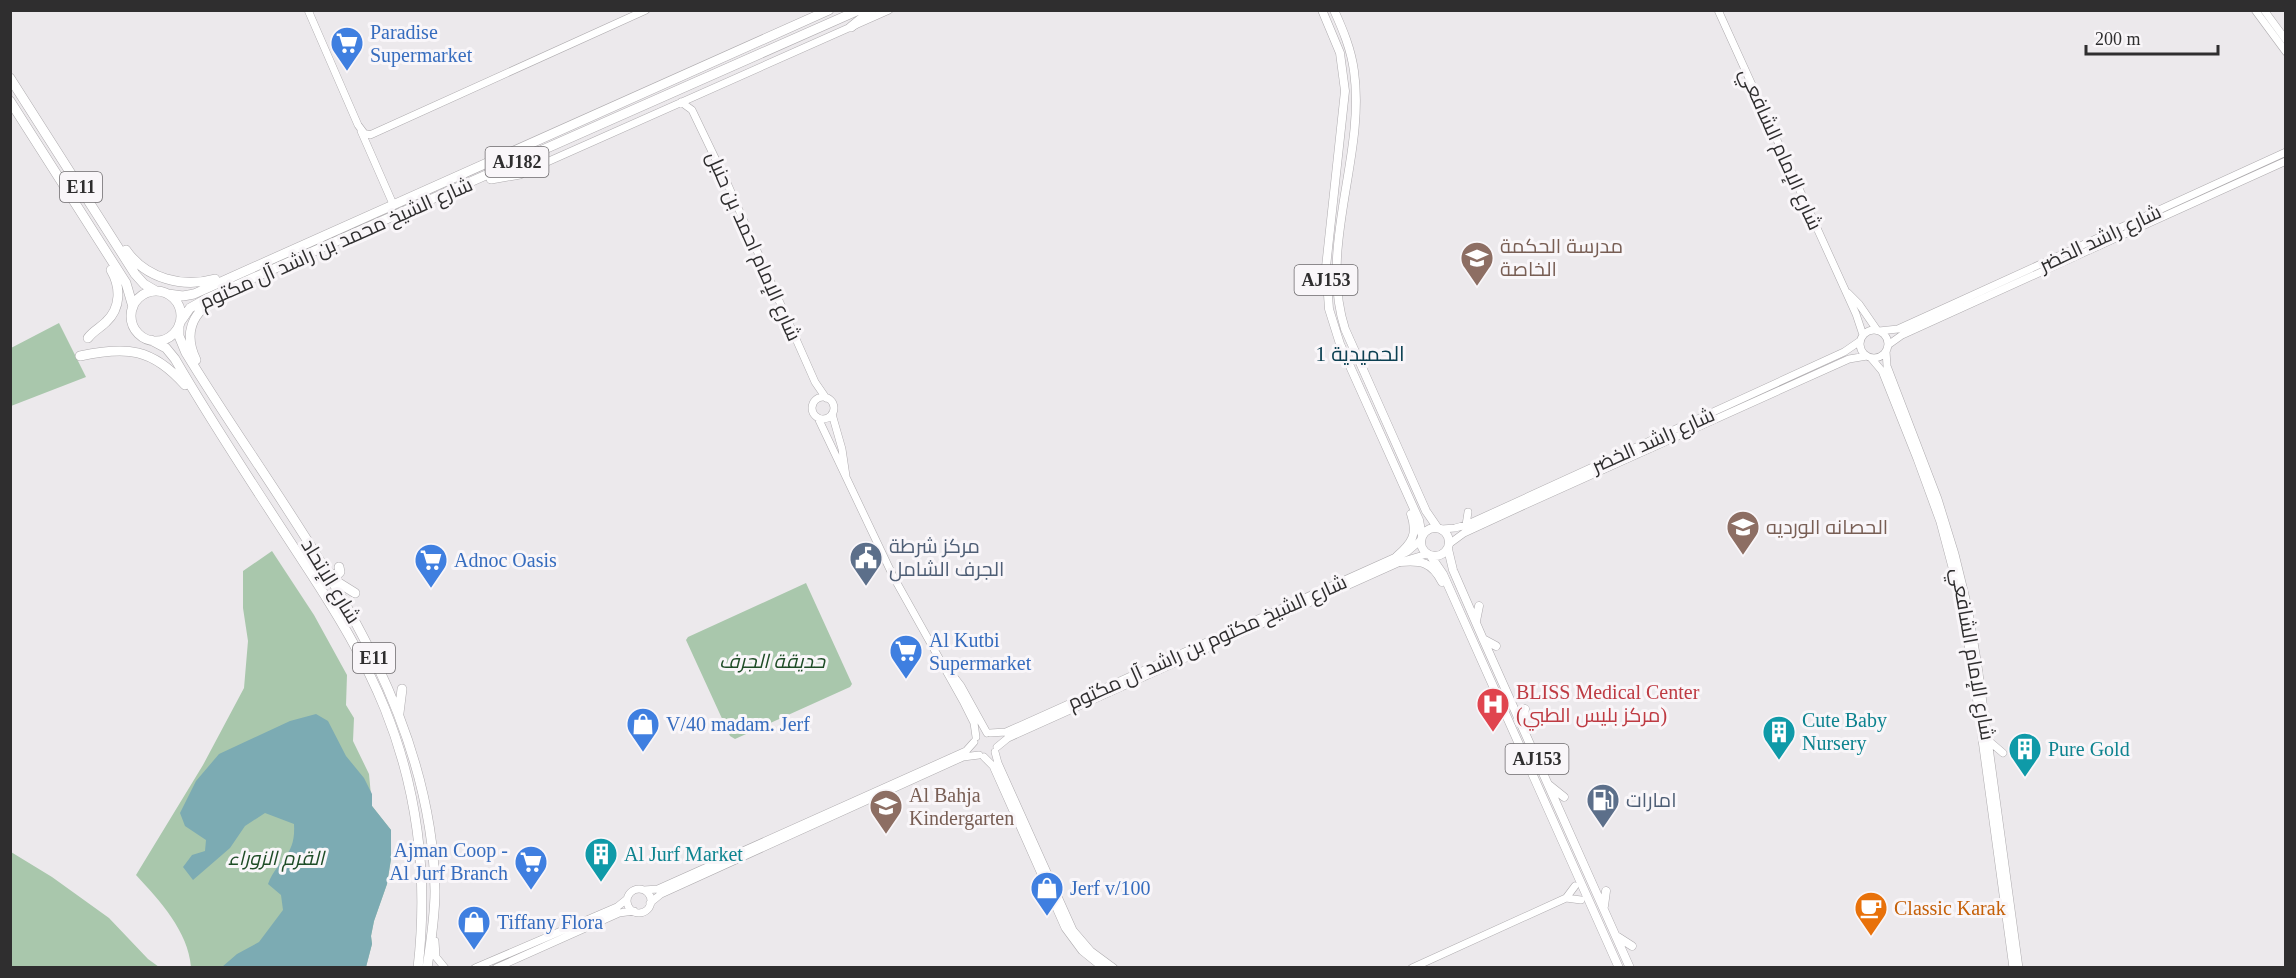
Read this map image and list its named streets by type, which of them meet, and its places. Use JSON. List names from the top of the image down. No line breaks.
{"streets":{"highway":["AJ182","E11","شارع الشيخ محمد بن راشد آل مكتوم","شارع الإتحاد"],"main road":["AJ153"],"street":["شارع الإمام الشافعي","شارع راشد الخضر","شارع الإمام احمد بن حنبل","شارع الشيخ مكتوم بن راشد آل مكتوم"]},"crossings":[["شارع الإمام الشافعي","شارع راشد الخضر"],["E11","شارع الشيخ محمد بن راشد آل مكتوم"],["E11","شارع الإتحاد"],["شارع راشد الخضر","AJ153"],["شارع راشد الخضر","شارع الشيخ مكتوم بن راشد آل مكتوم"],["شارع الشيخ محمد بن راشد آل مكتوم","شارع الإتحاد"],["AJ153","شارع الشيخ مكتوم بن راشد آل مكتوم"]],"districts":["الحميدية 1"],"parks":["حديقة الجرف","القرم الزوراء"],"places":{"supermarket":["Paradise Supermarket","Adnoc Oasis","Al Kutbi Supermarket","Ajman Coop - Al Jurf Branch"],"school or university":["مدرسة الحكمة الخاصة","الحصانه الورديه","Al Bahja Kindergarten"],"public building":["مركز شرطة الجرف الشامل"],"hospital":["BLISS Medical Center (مركز بليس الطبي)"],"shop":["V/40 madam. Jerf","Jerf v/100","Tiffany Flora"],"building":["Cute Baby Nursery","Pure Gold","Al Jurf Market"],"fuel station":["امارات"],"cafe":["Classic Karak"]},"scale_bar":"200 m"}
